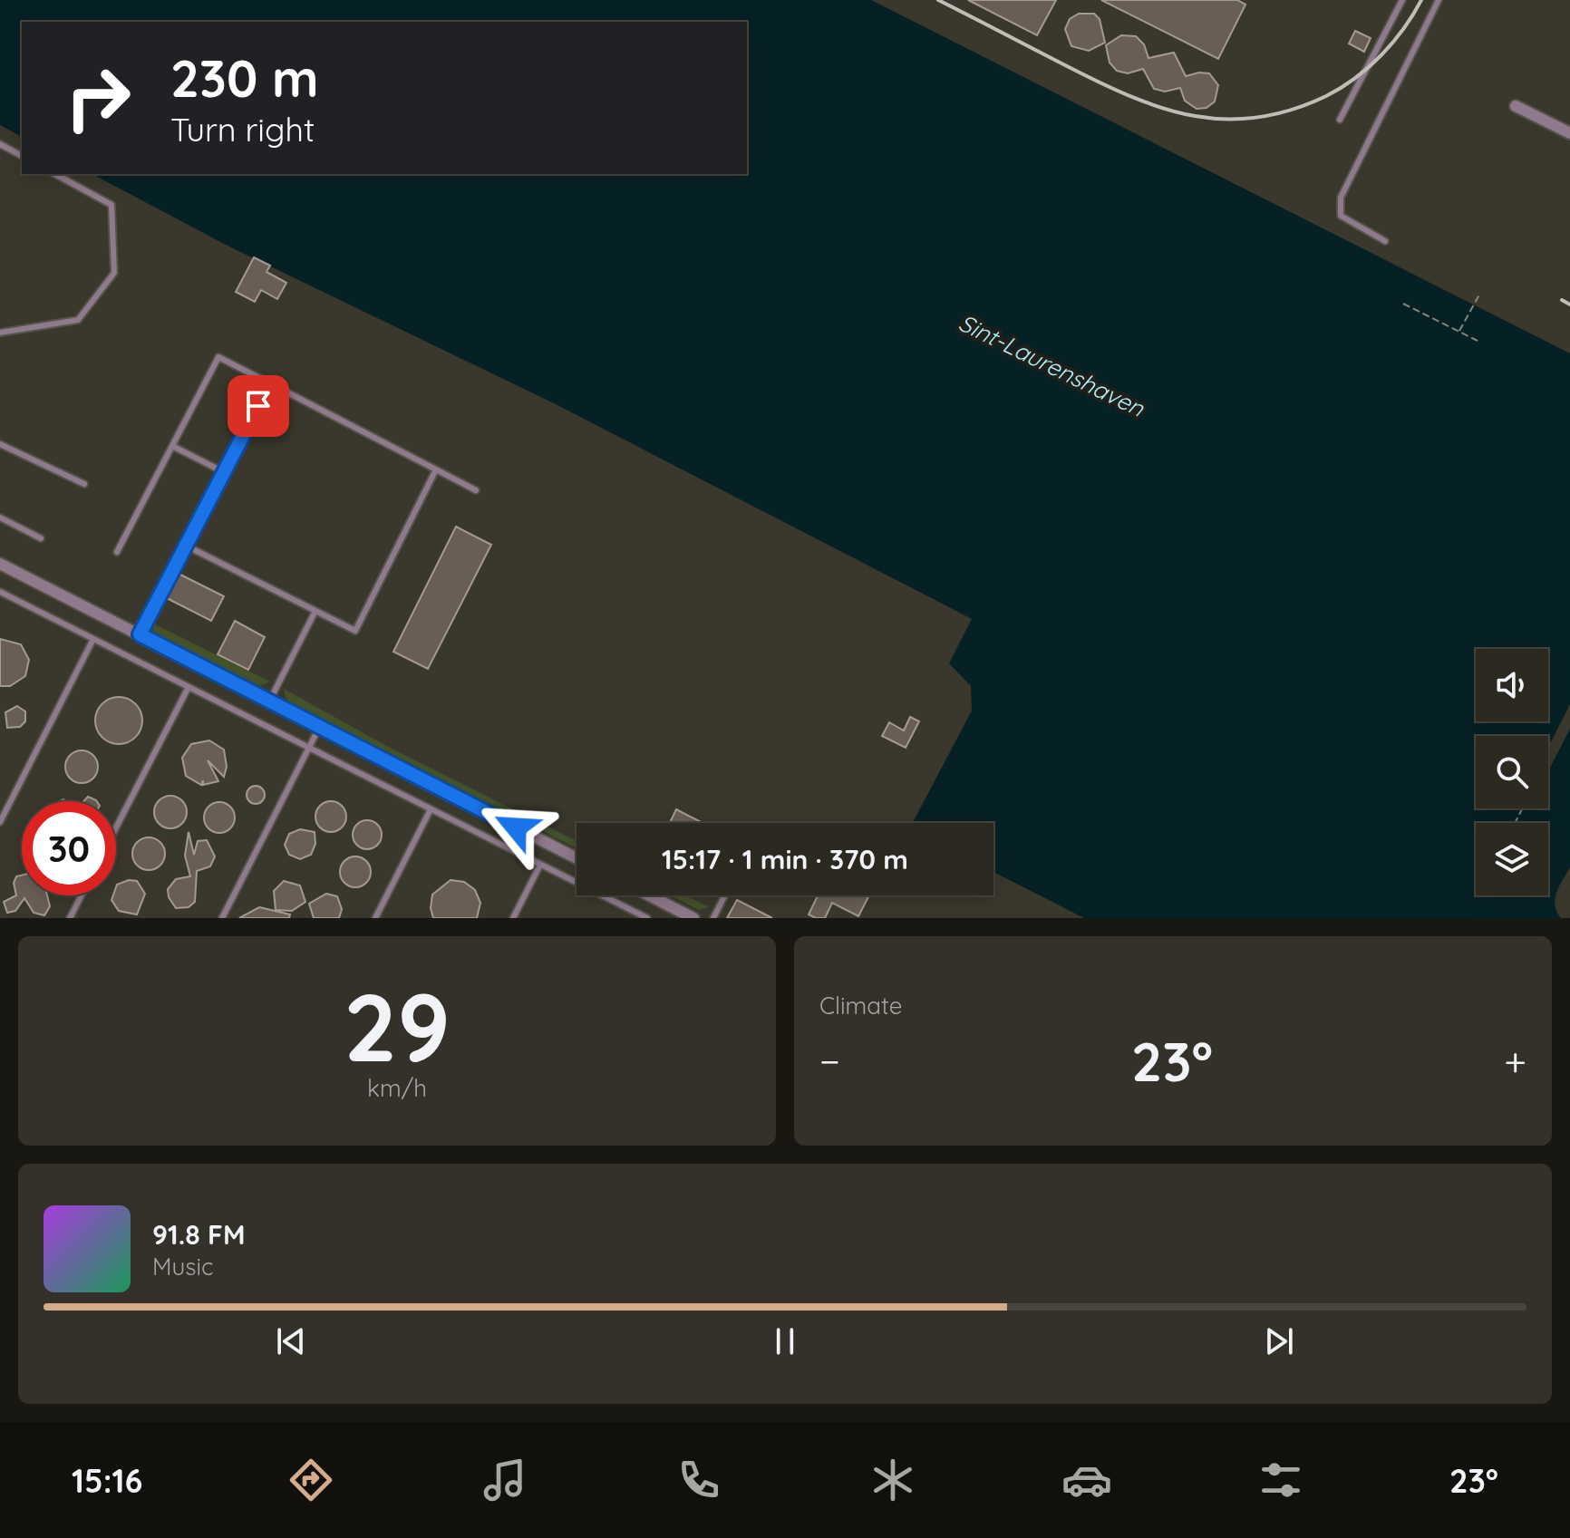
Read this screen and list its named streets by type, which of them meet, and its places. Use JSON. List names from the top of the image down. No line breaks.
{"water":["Sint-Laurenshaven"],"page":{"turn":["230 m","Turn right"],"limit":"30","trip":"15:17 · 1 min · 370 m","tile":[["29","km/h"],"Climate"],"heat":["−","23°","+"],"song":["91.8 FM","Music"],"tabs":["15:16","23°"]}}
